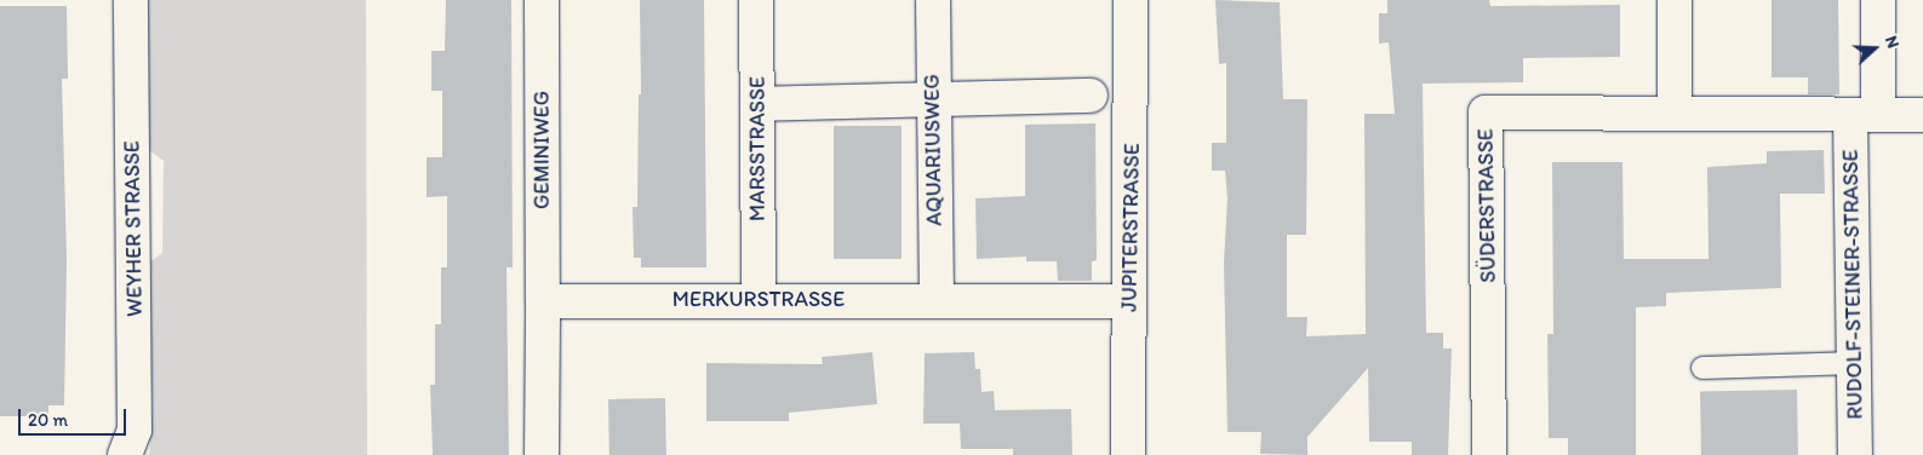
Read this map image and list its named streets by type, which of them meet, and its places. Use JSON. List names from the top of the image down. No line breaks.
{"streets":{"street":["MARSSTRASSE","GEMINIWEG","AQUARIUSWEG","SÜDERSTRASSE","JUPITERSTRASSE","WEYHER STRASSE","RUDOLF-STEINER-STRASSE","MERKURSTRASSE"]},"crossings":[["MARSSTRASSE","MERKURSTRASSE"],["GEMINIWEG","MERKURSTRASSE"],["AQUARIUSWEG","MERKURSTRASSE"],["JUPITERSTRASSE","MERKURSTRASSE"]],"scale_bar":"20 m","north":"right"}
